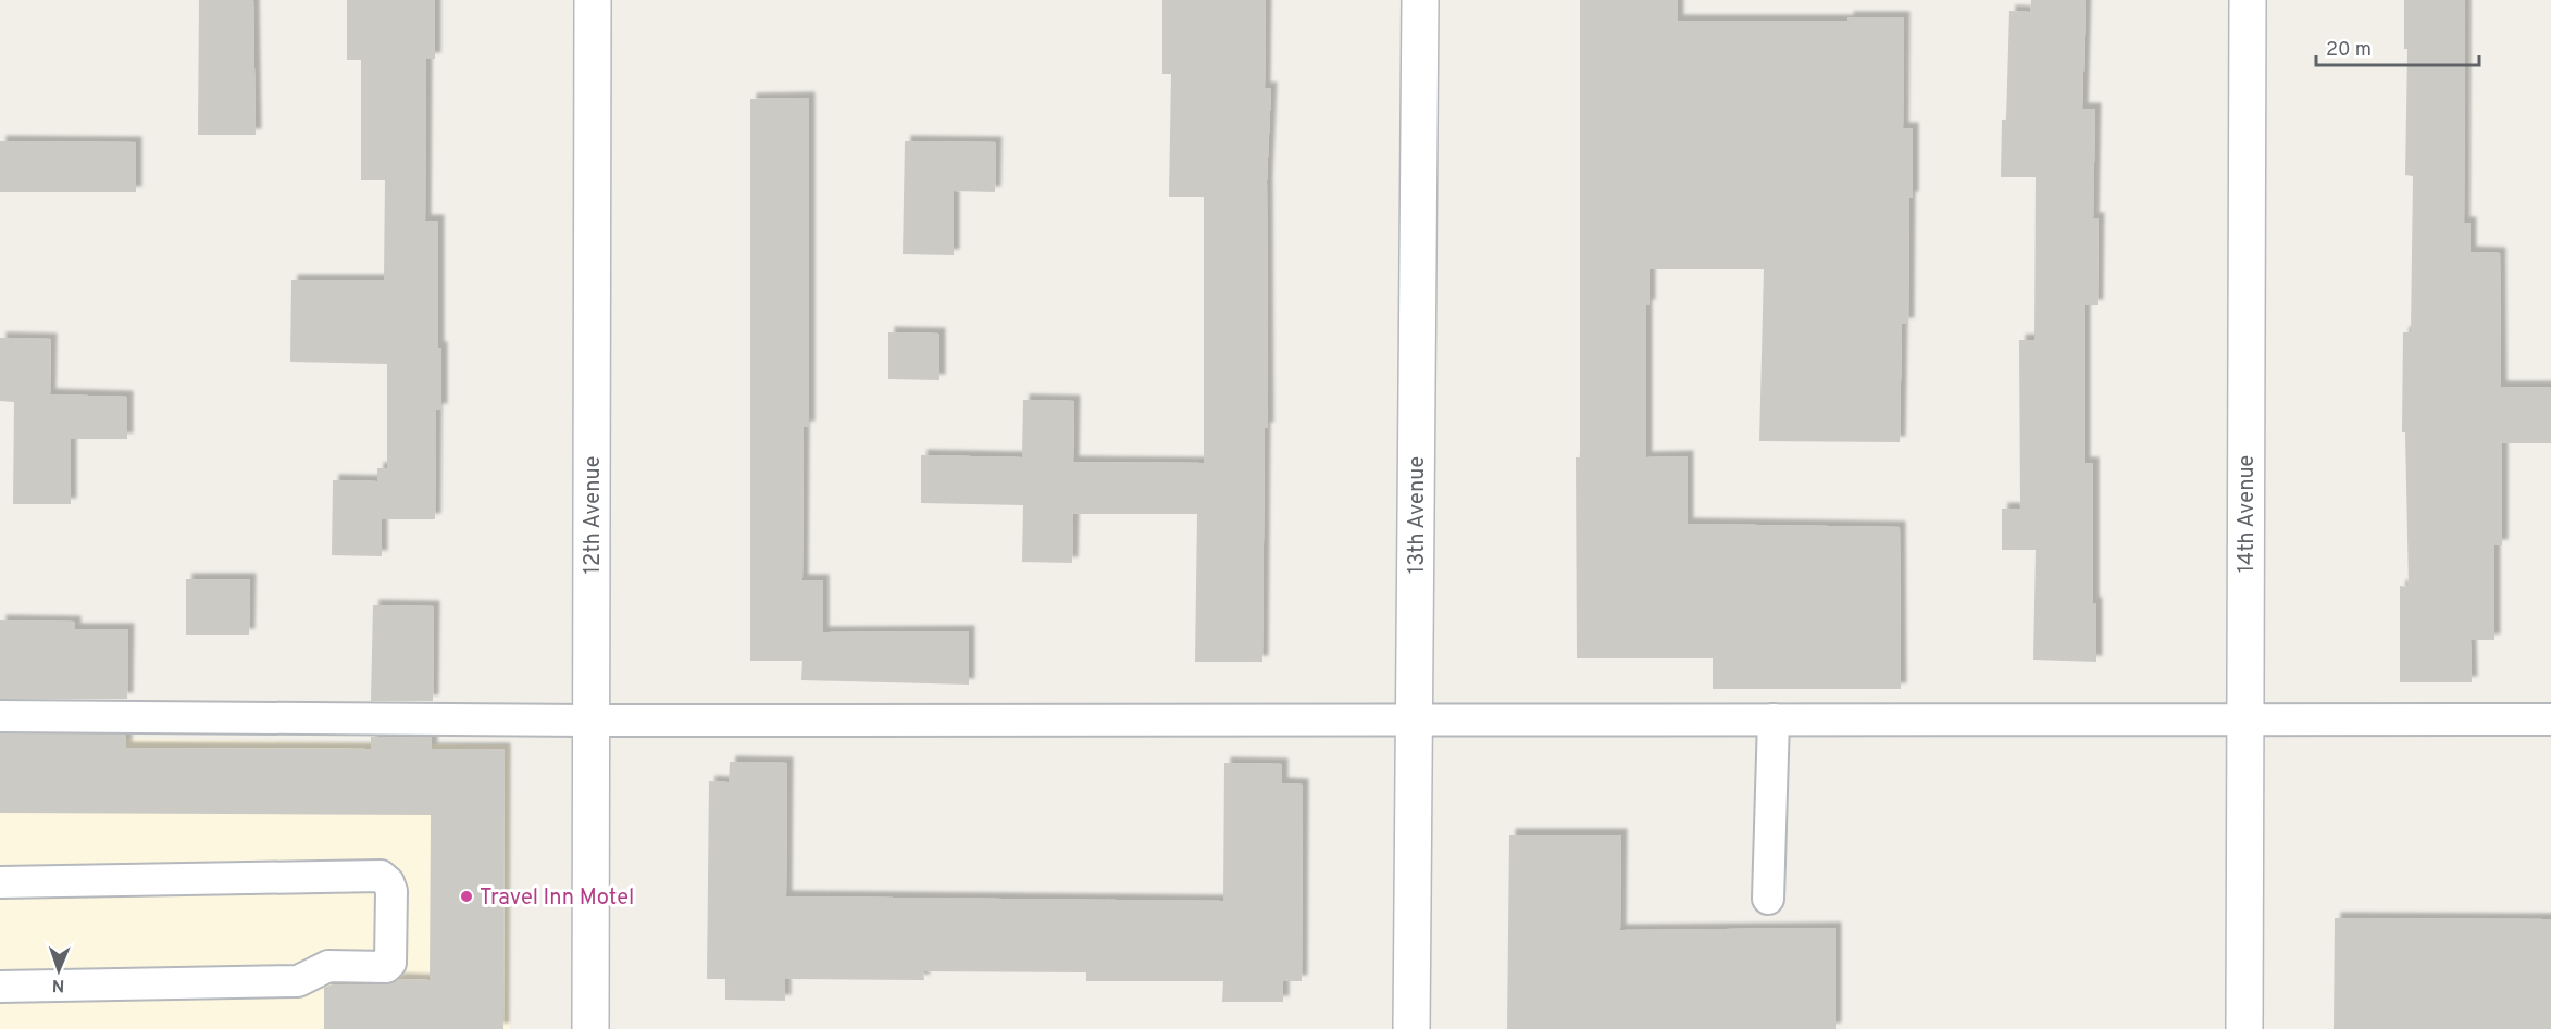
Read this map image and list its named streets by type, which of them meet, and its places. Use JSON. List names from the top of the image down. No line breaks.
{"streets":{"street":["14th Avenue","12th Avenue","13th Avenue"]},"places":["Travel Inn Motel"],"scale_bar":"20 m","north":"bottom"}
